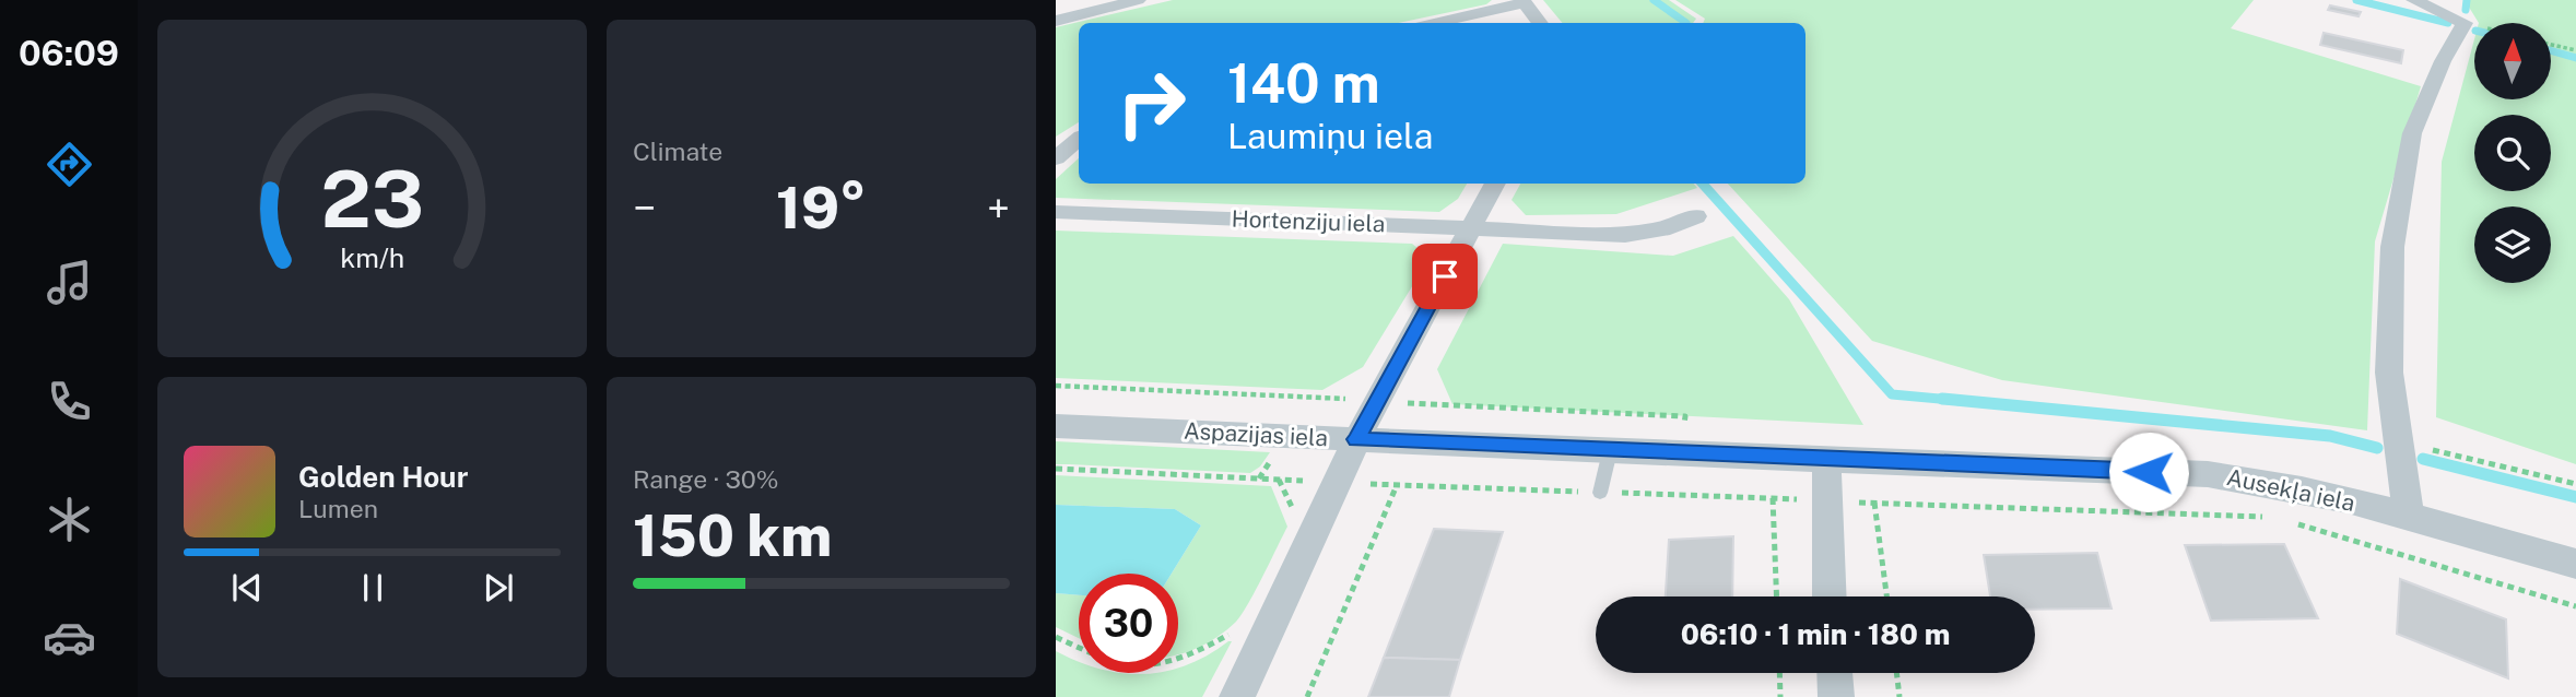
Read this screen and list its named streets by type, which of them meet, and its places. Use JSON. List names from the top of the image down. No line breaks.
{"streets":{"street":["Hortenziju iela","Aspazijas iela","Ausekļa iela"]},"crossings":[["Aspazijas iela","Ausekļa iela"]],"north":"top","page":{"tabs":"06:09","tile":["Climate",["Range · 30%","150 km"]],"turn":["140 m","Laumiņu iela"],"heat":["−","19°","+"],"song":["Golden Hour","Lumen"],"limit":"30","trip":"06:10 · 1 min · 180 m","gauge":["23","km/h"]}}
